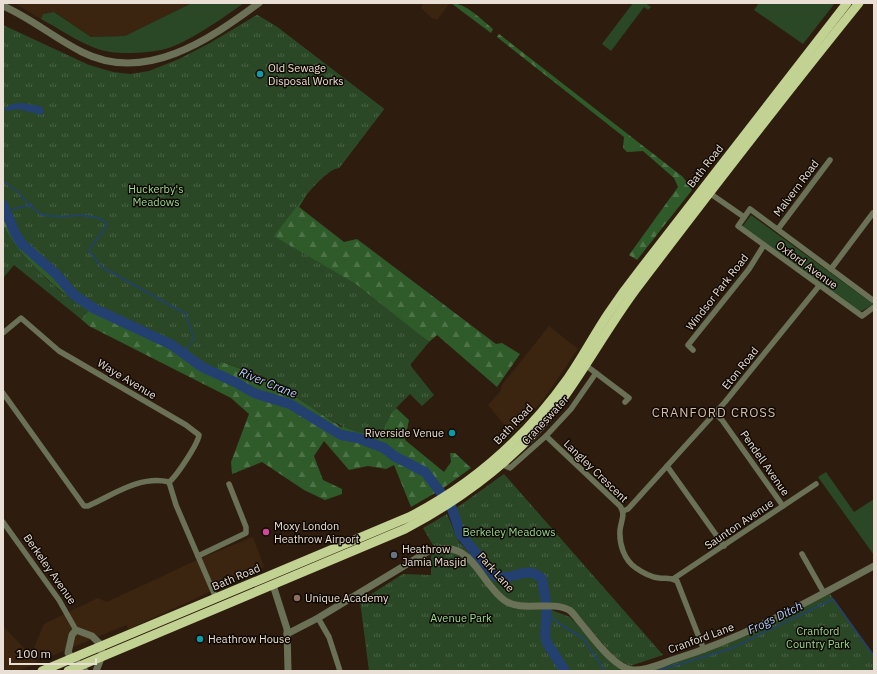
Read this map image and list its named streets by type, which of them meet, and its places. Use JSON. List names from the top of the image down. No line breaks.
{"streets":{"highway":["Bath Road"],"street":["Malvern Road","Oxford Avenue","Windsor Park Road","Eton Road","Waye Avenue","Craneswater","Pendell Avenue","Langley Crescent","Saunton Avenue","Berkeley Avenue","Park Lane","Cranford Lane"]},"crossings":[["Bath Road","Craneswater"],["Malvern Road","Oxford Avenue"],["Oxford Avenue","Windsor Park Road"],["Oxford Avenue","Eton Road"],["Eton Road","Pendell Avenue"],["Eton Road","Langley Crescent"],["Craneswater","Langley Crescent"],["Pendell Avenue","Saunton Avenue"],["Langley Crescent","Saunton Avenue"],["Park Lane","Cranford Lane"]],"districts":["CRANFORD CROSS"],"water":["River Crane","Frogs Ditch"],"parks":["Huckerby's Meadows","Berkeley Meadows","Avenue Park","Cranford Country Park"],"places":["Old Sewage Disposal Works","Riverside Venue","Moxy London Heathrow Airport","Heathrow Jamia Masjid","Unique Academy","Heathrow House"],"scale_bar":"100 m"}
